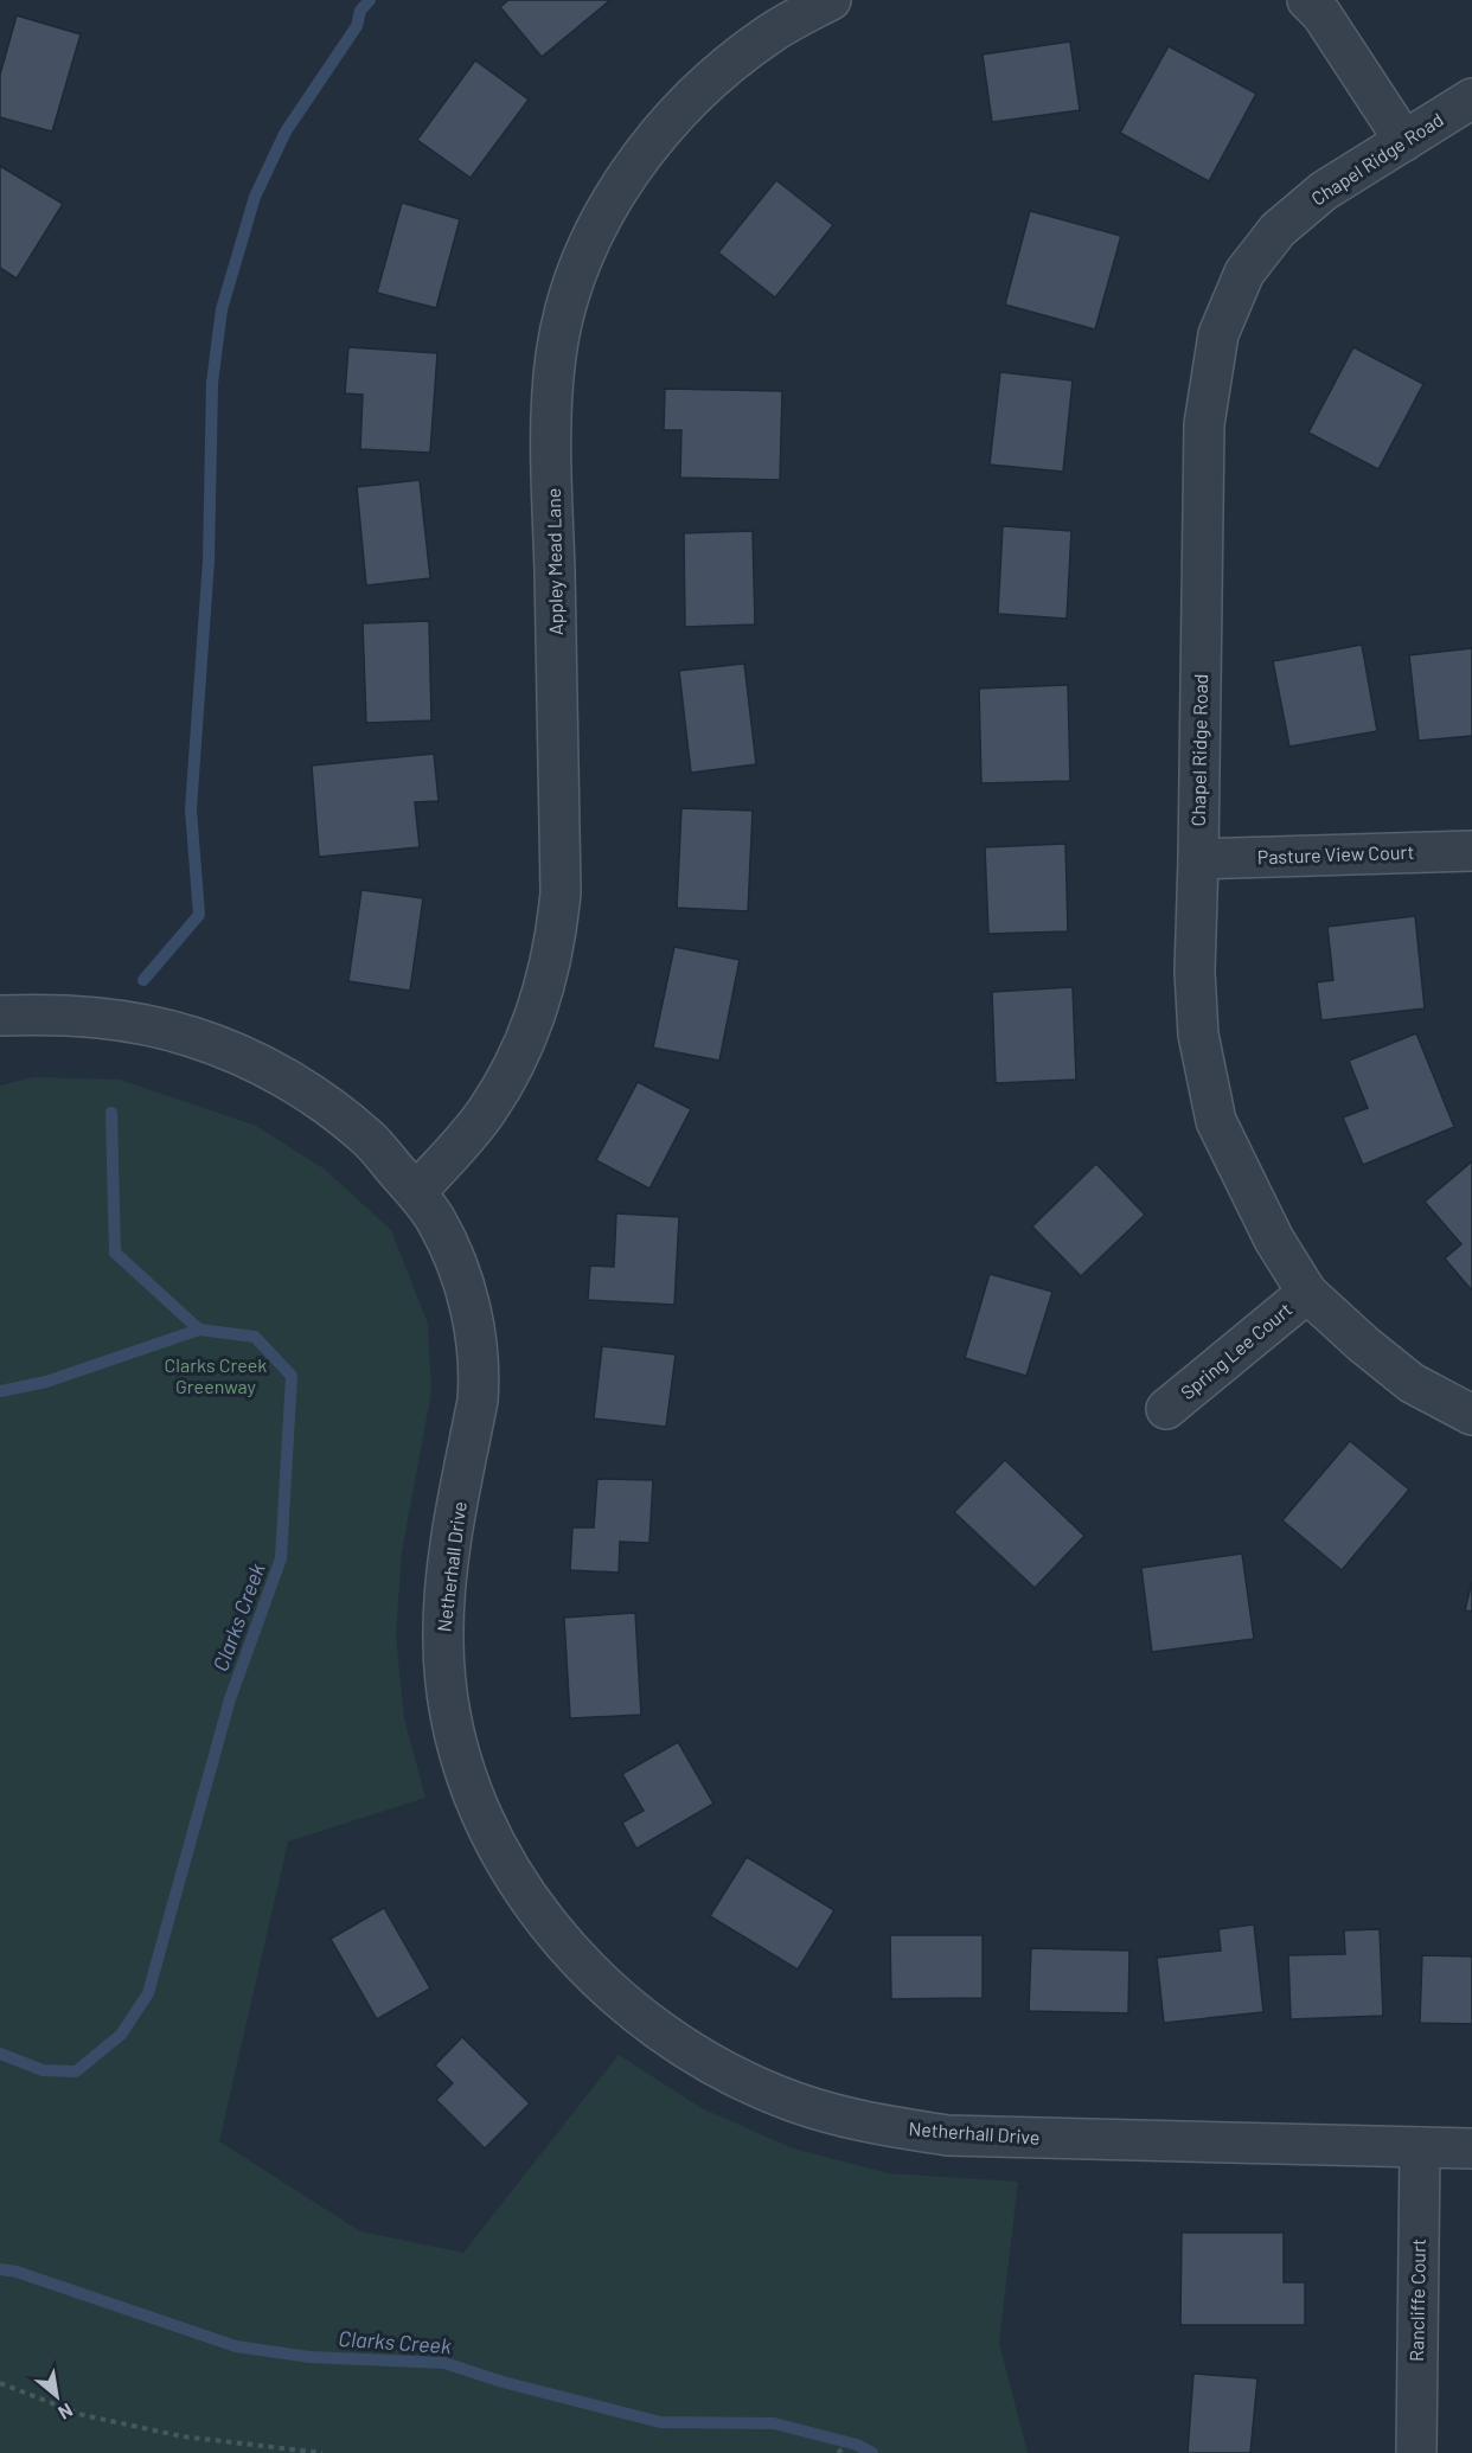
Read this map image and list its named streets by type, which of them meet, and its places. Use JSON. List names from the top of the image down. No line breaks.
{"streets":{"street":["Chapel Ridge Road","Appley Mead Lane","Pasture View Court","Spring Lee Court","Netherhall Drive","Rancliffe Court"]},"crossings":[["Chapel Ridge Road","Pasture View Court"],["Chapel Ridge Road","Spring Lee Court"],["Appley Mead Lane","Netherhall Drive"],["Netherhall Drive","Rancliffe Court"]],"water":["Clarks Creek"],"parks":["Clarks Creek Greenway"],"north":"bottom right"}
